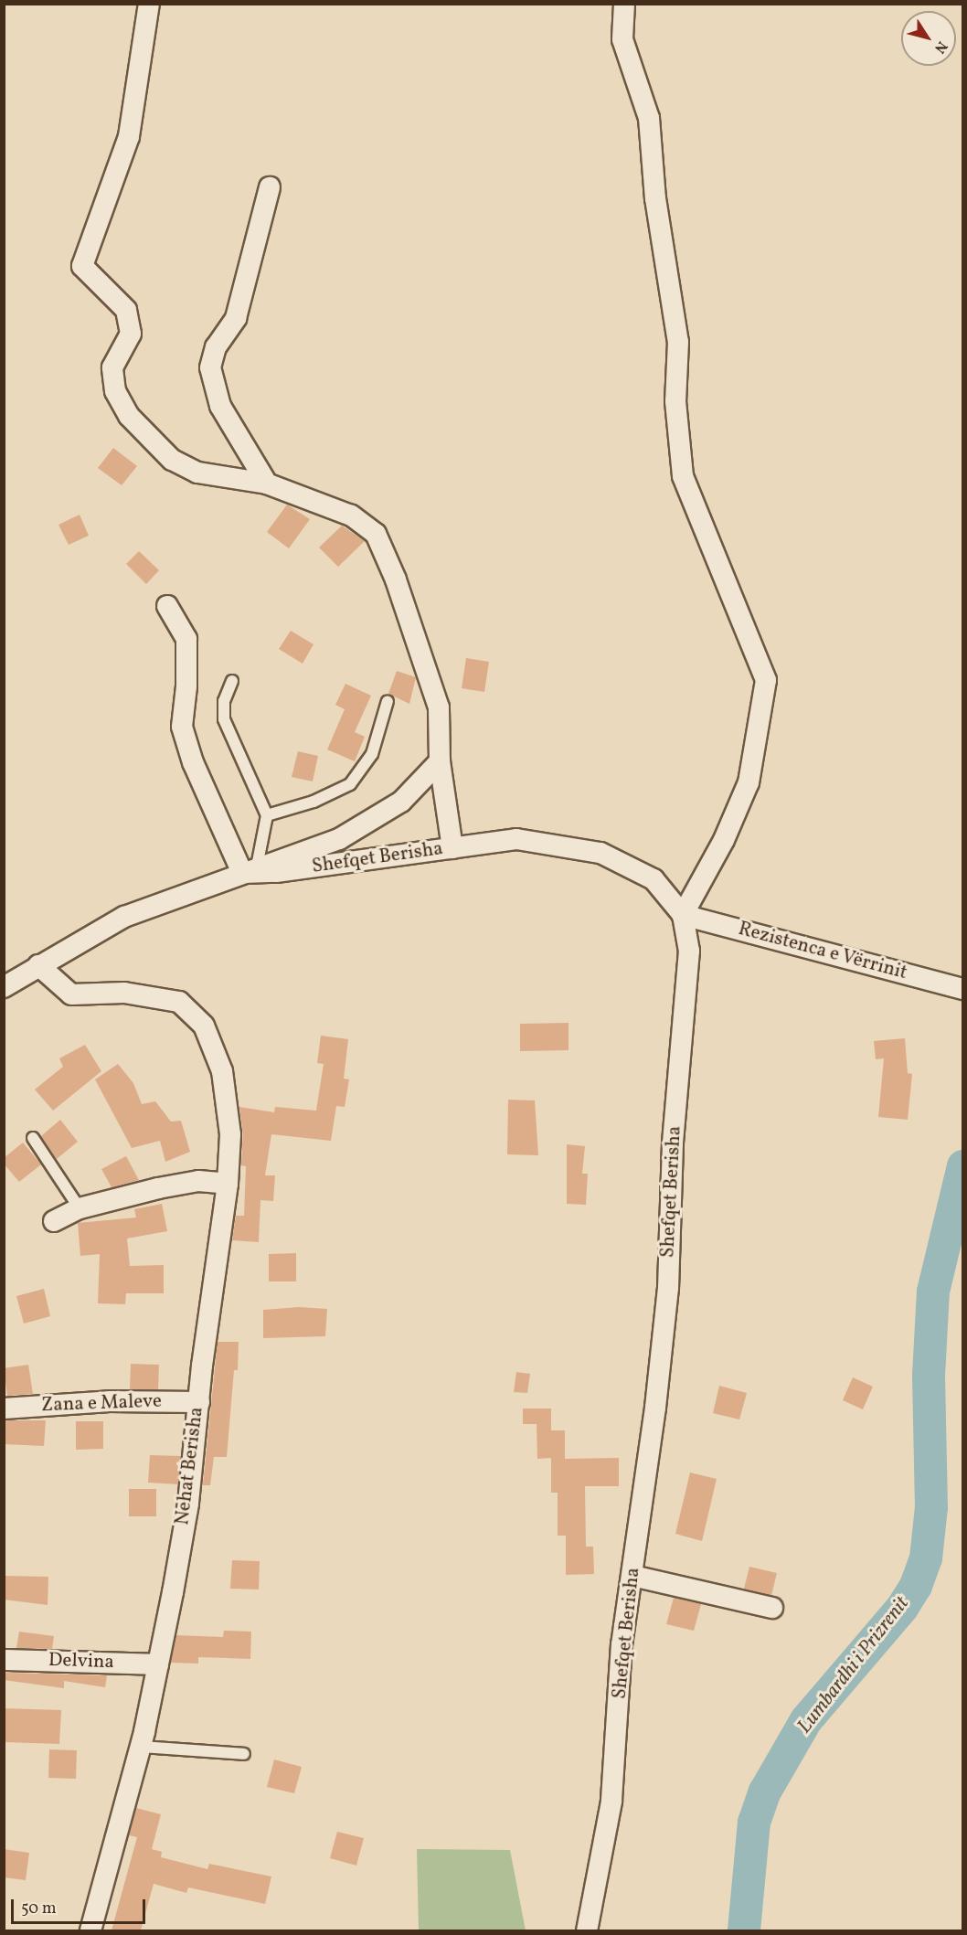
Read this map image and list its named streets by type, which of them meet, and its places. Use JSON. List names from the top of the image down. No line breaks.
{"streets":{"street":["Shefqet Berisha","Rezistenca e Vërrinit","Zana e Maleve","Nehat Berisha","Delvina"]},"crossings":[["Shefqet Berisha","Rezistenca e Vërrinit"],["Zana e Maleve","Nehat Berisha"],["Nehat Berisha","Delvina"]],"water":["Lumbardhi i Prizrenit"],"scale_bar":"50 m","north":"bottom right"}
